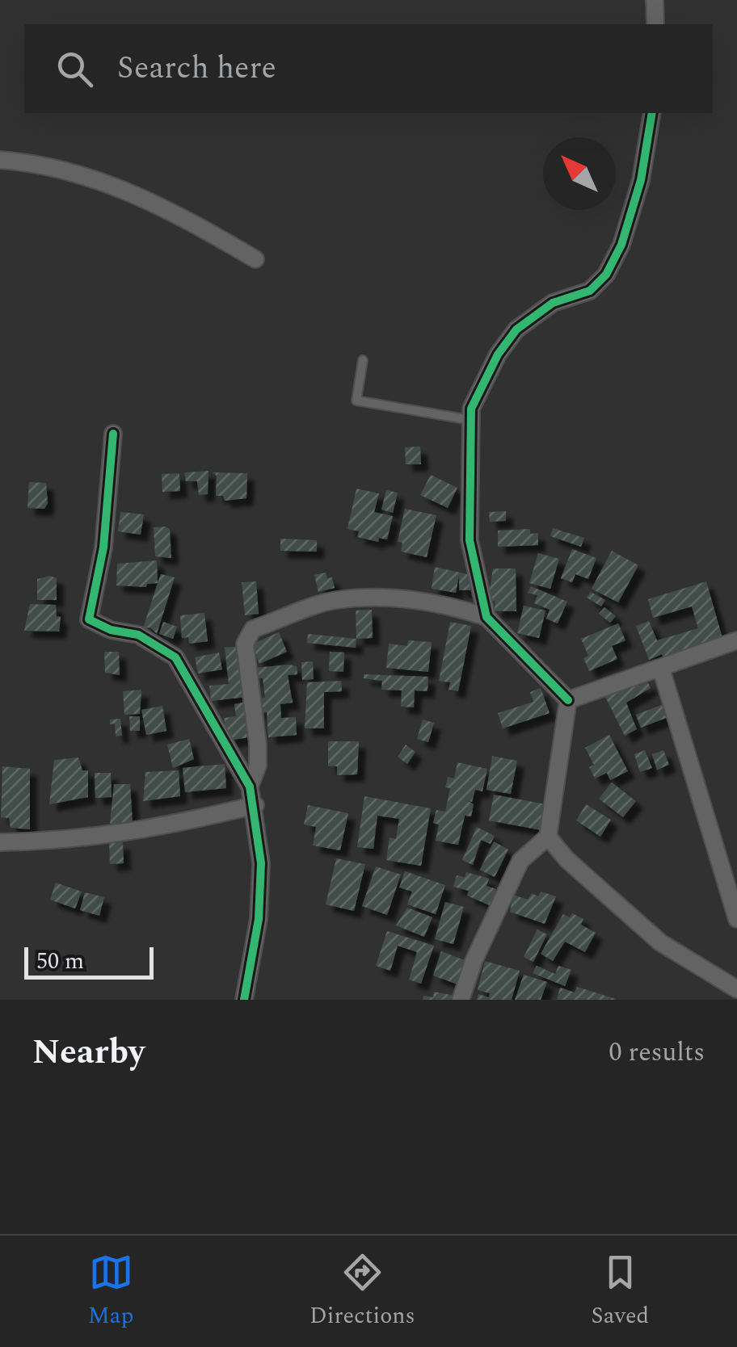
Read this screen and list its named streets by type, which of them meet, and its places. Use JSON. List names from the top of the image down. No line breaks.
{"scale_bar":"50 m","north":"top left","page":{"search":"Search here","scale":"50 m","heading":["Nearby","0 results"],"nav":["Map","Directions","Saved"]}}
